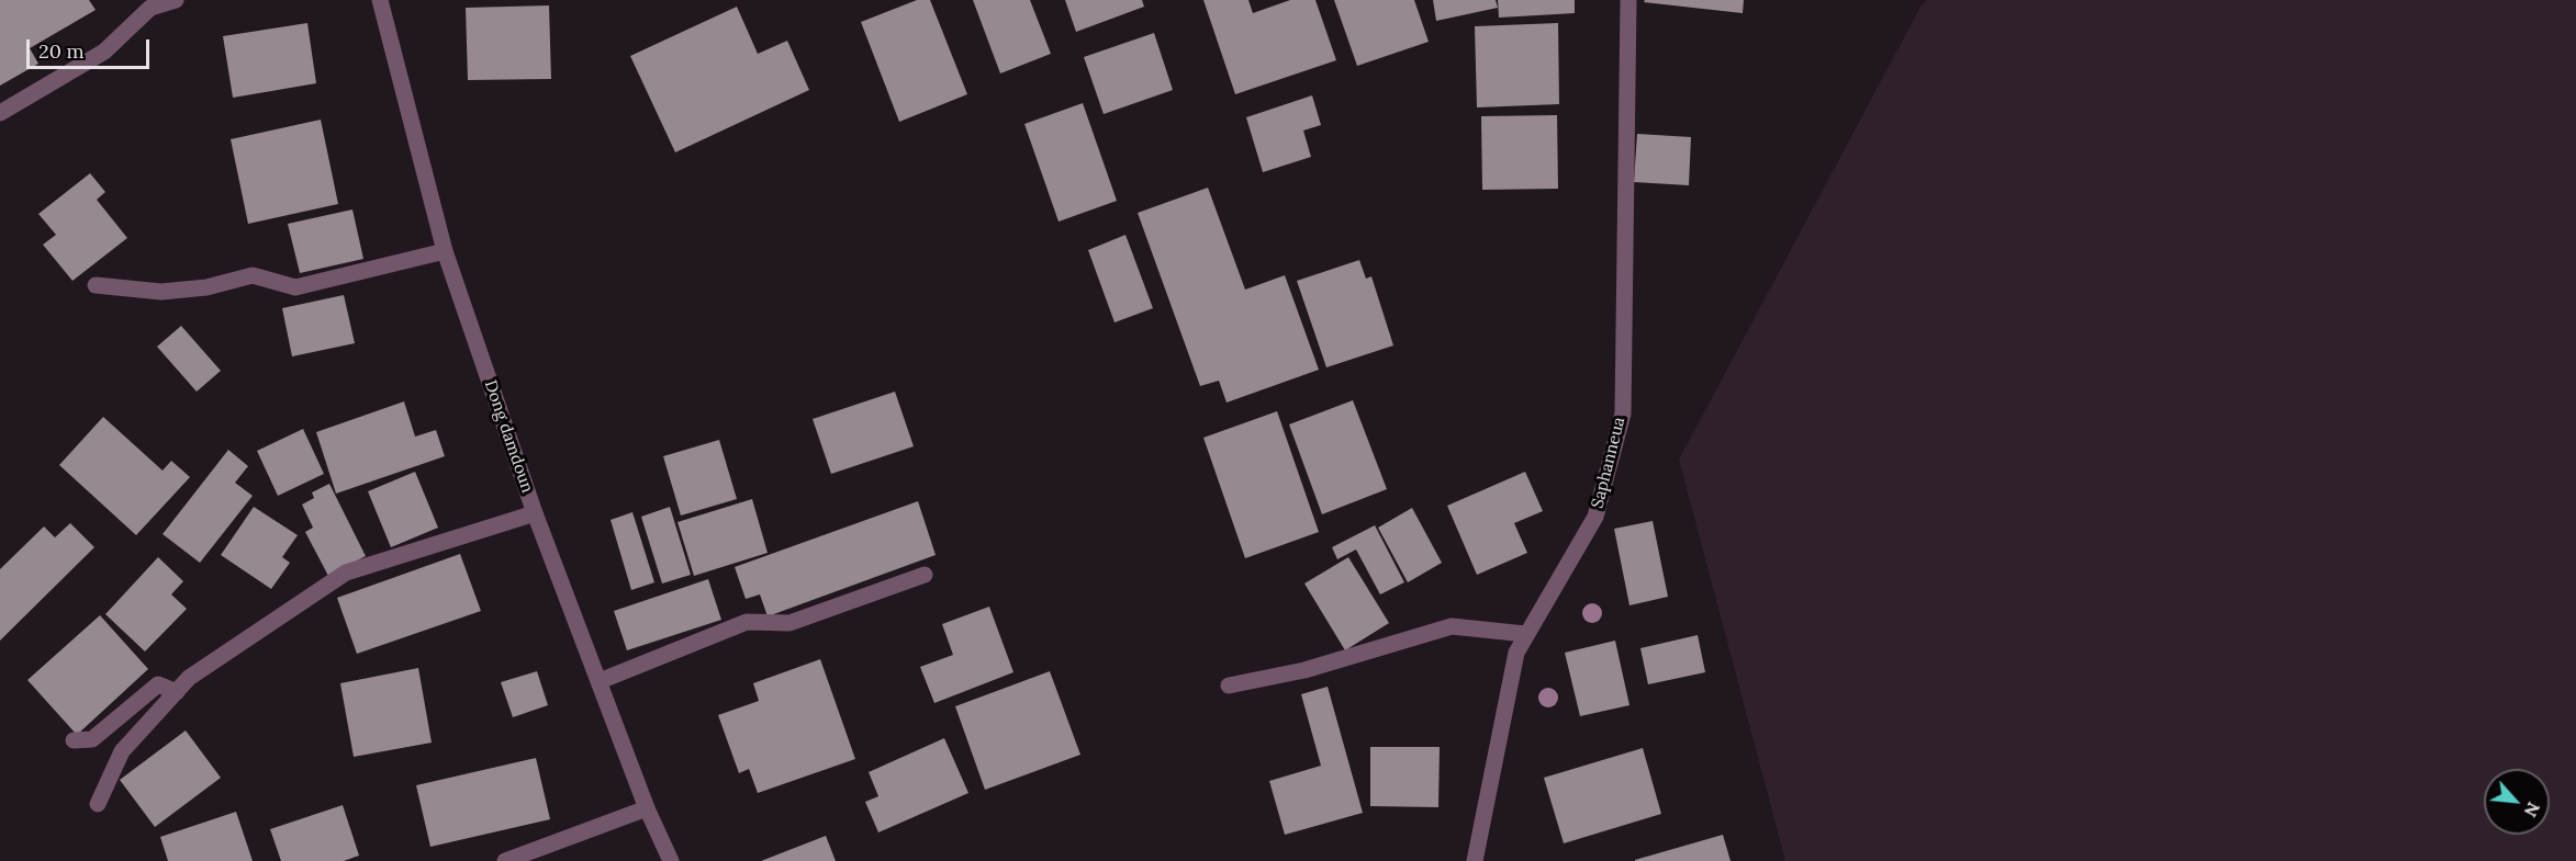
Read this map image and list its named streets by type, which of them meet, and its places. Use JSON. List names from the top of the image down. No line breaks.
{"streets":{"street":["Dong damdoun","Saphanneua"]},"scale_bar":"20 m","north":"bottom right"}
